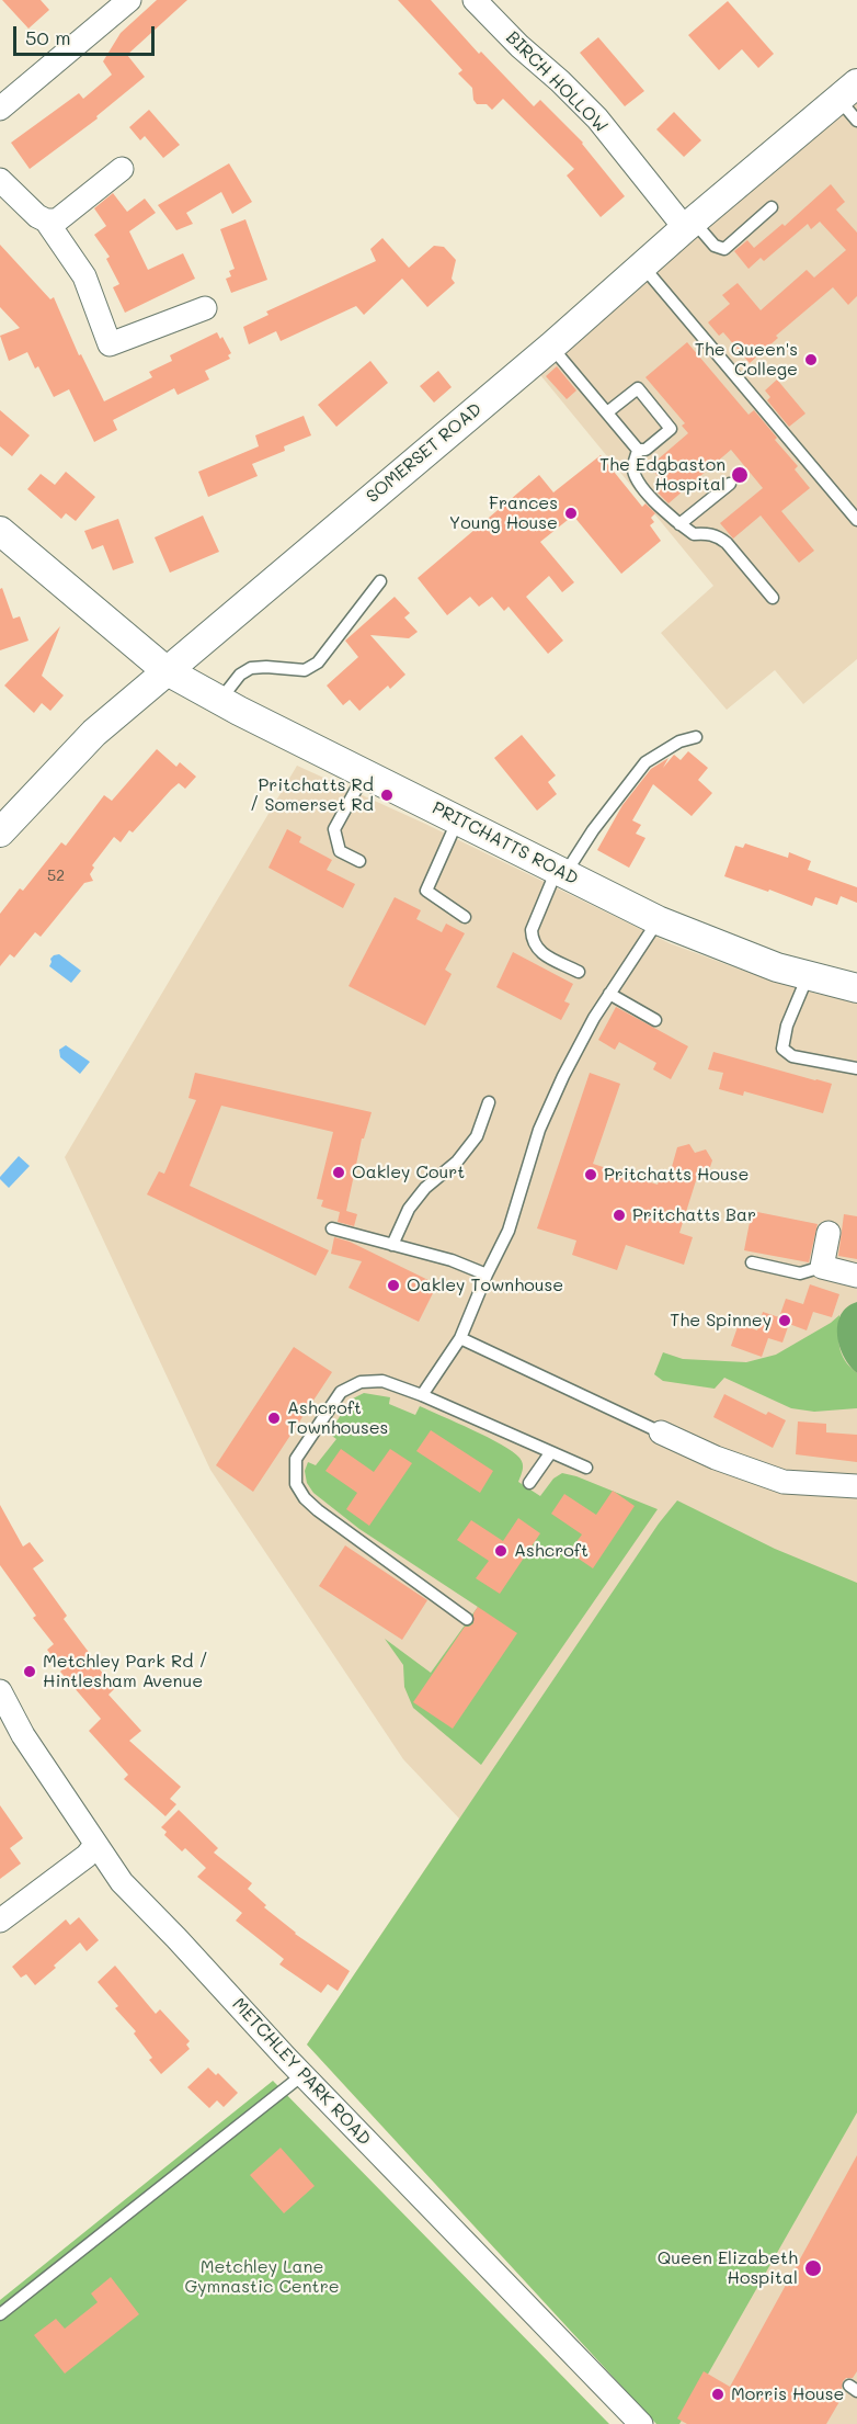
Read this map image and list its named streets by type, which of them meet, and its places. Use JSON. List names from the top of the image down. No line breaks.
{"streets":{"street":["BIRCH HOLLOW","SOMERSET ROAD","PRITCHATTS ROAD","METCHLEY PARK ROAD"]},"crossings":[["BIRCH HOLLOW","SOMERSET ROAD"],["SOMERSET ROAD","PRITCHATTS ROAD"]],"parks":["Metchley Lane Gymnastic Centre"],"places":["The Queen's College","The Edgbaston Hospital","Frances Young House","Pritchatts Rd / Somerset Rd","Oakley Court","Pritchatts House","Pritchatts Bar","Oakley Townhouse","The Spinney","Ashcroft Townhouses","Ashcroft","Metchley Park Rd / Hintlesham Avenue","Queen Elizabeth Hospital","Morris House"],"house_numbers":["52"],"scale_bar":"50 m"}
